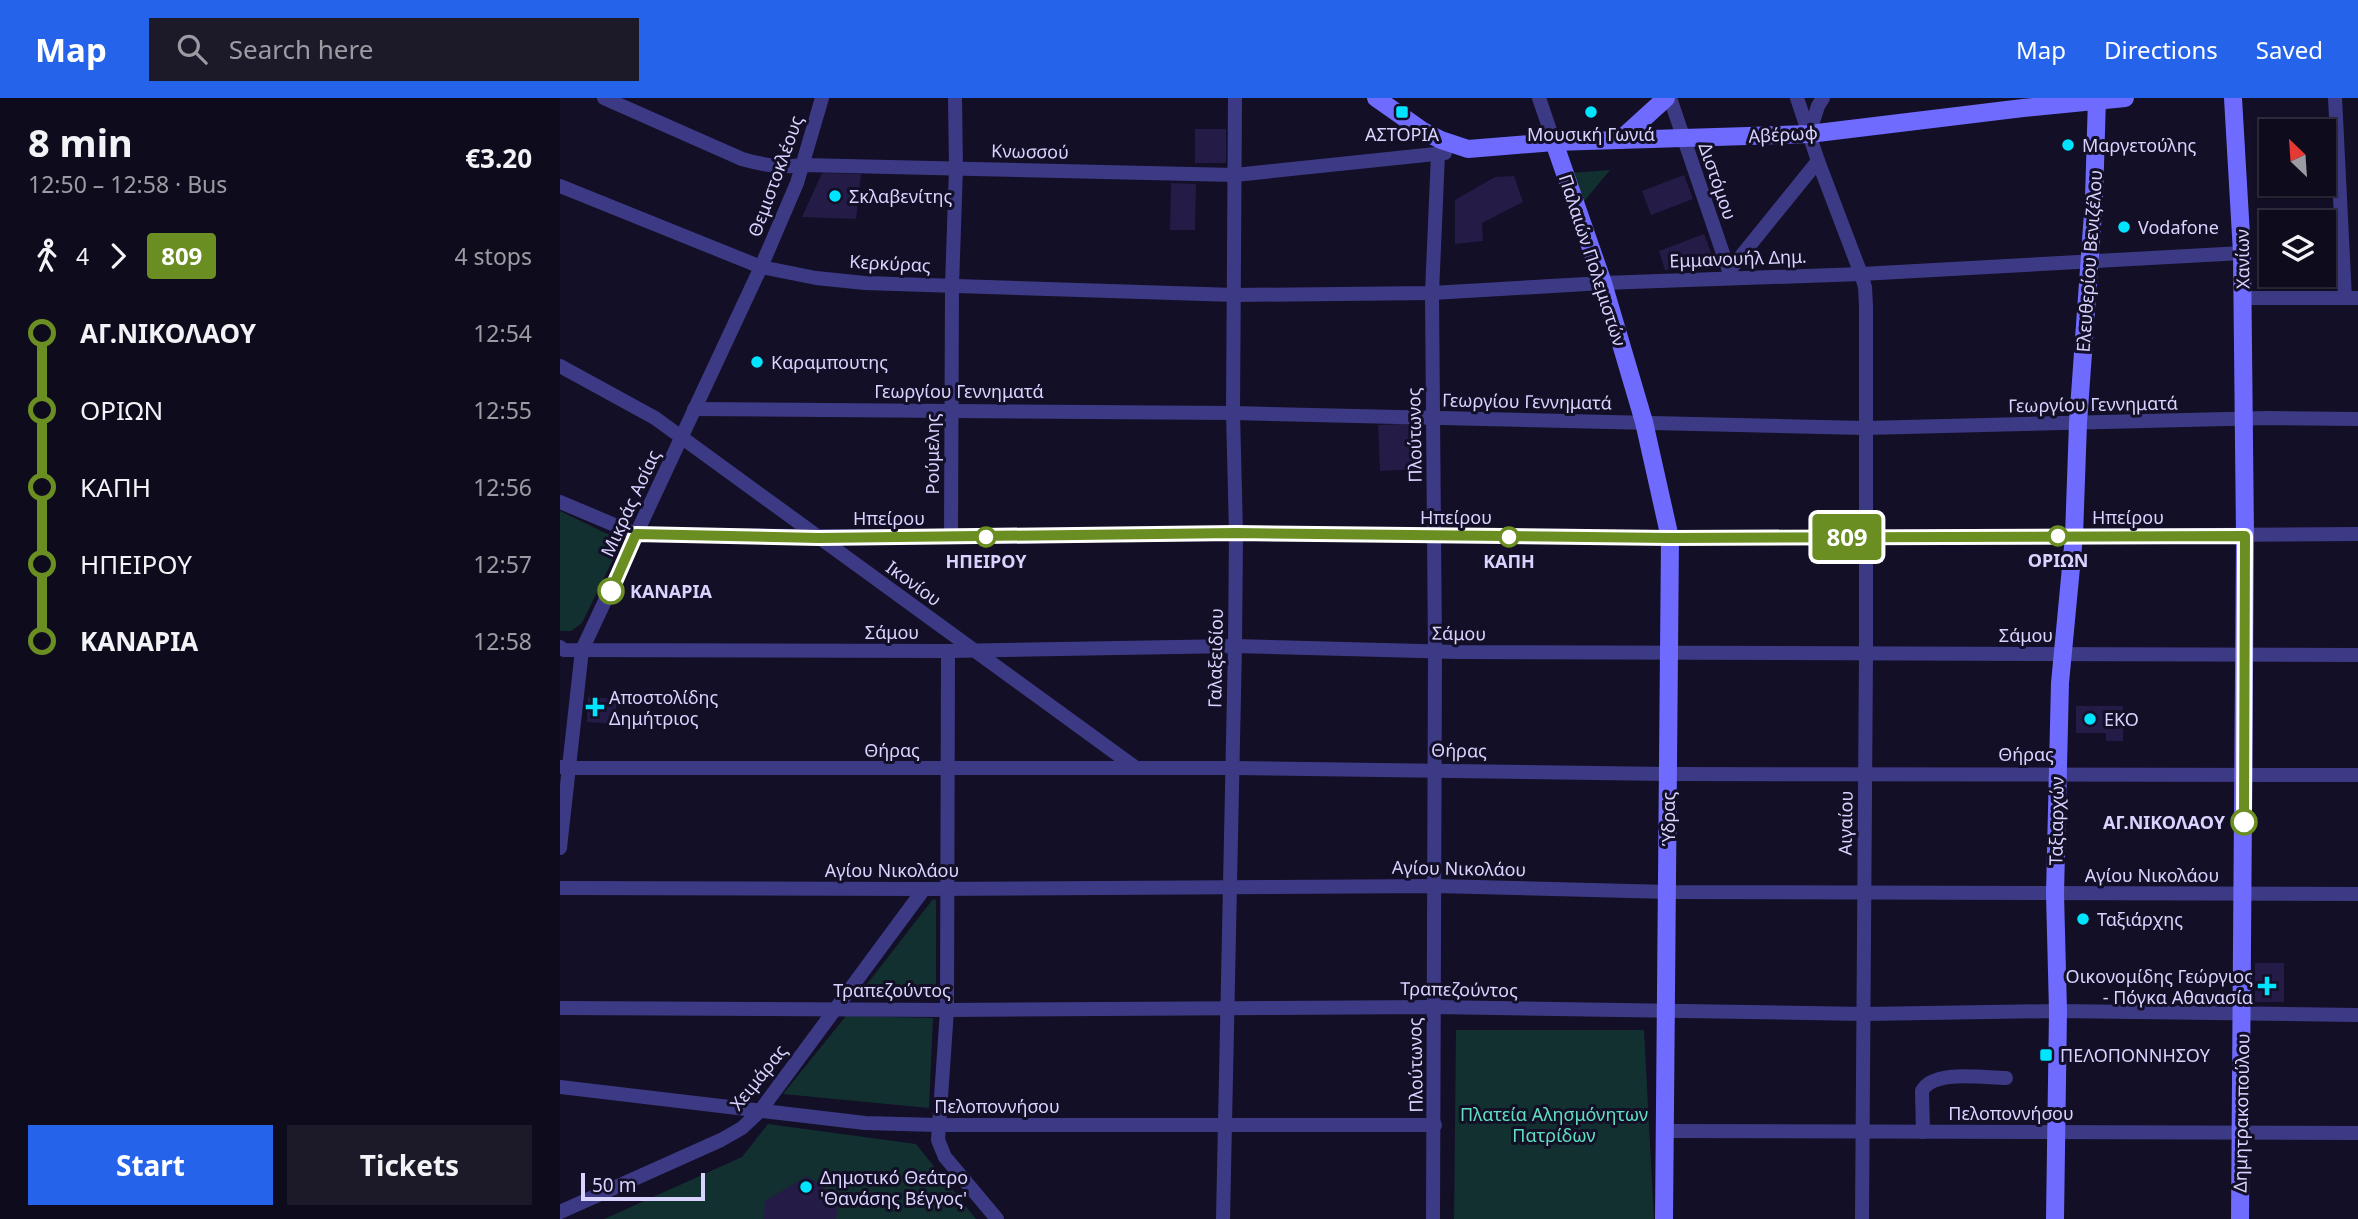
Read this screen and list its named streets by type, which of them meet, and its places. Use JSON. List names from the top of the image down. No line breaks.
{"streets":{"street":["Αβέρωφ","Κνωσσού","Θεμιστοκλέους","Διστόμου","Εμμανουήλ Δημ.","Χανίων","Παλαιών Πολεμιστών","Ελευθερίου Βενιζέλου","Κερκύρας","Γεωργίου Γεννηματά","Πλούτωνος","Ρούμελης","Μικράς Ασίας","Ηπείρου","Ικονίου","Σάμου","Γαλαξειδίου","Θήρας","Ύδρας","Ταξιαρχών","Αιγαίου","Αγίου Νικολάου","Τραπεζούντος","Χειμάρας","Πελοποννήσου","Δημητρακοπούλου"]},"crossings":[["Αβέρωφ","Κνωσσού"],["Αβέρωφ","Διστόμου"],["Αβέρωφ","Παλαιών Πολεμιστών"],["Αβέρωφ","Ελευθερίου Βενιζέλου"],["Αβέρωφ","Αιγαίου"],["Κνωσσού","Θεμιστοκλέους"],["Κνωσσού","Πλούτωνος"],["Κνωσσού","Ρούμελης"],["Κνωσσού","Γαλαξειδίου"],["Θεμιστοκλέους","Κερκύρας"],["Θεμιστοκλέους","Μικράς Ασίας"],["Διστόμου","Εμμανουήλ Δημ."],["Εμμανουήλ Δημ.","Χανίων"],["Εμμανουήλ Δημ.","Παλαιών Πολεμιστών"],["Εμμανουήλ Δημ.","Ελευθερίου Βενιζέλου"],["Εμμανουήλ Δημ.","Κερκύρας"],["Εμμανουήλ Δημ.","Πλούτωνος"],["Εμμανουήλ Δημ.","Γαλαξειδίου"],["Εμμανουήλ Δημ.","Αιγαίου"],["Χανίων","Γεωργίου Γεννηματά"],["Χανίων","Δημητρακοπούλου"],["Παλαιών Πολεμιστών","Γεωργίου Γεννηματά"],["Παλαιών Πολεμιστών","Ύδρας"],["Ελευθερίου Βενιζέλου","Γεωργίου Γεννηματά"],["Ελευθερίου Βενιζέλου","Ταξιαρχών"],["Κερκύρας","Ρούμελης"],["Κερκύρας","Μικράς Ασίας"],["Κερκύρας","Γαλαξειδίου"],["Γεωργίου Γεννηματά","Πλούτωνος"],["Γεωργίου Γεννηματά","Ρούμελης"],["Γεωργίου Γεννηματά","Μικράς Ασίας"],["Γεωργίου Γεννηματά","Γαλαξειδίου"],["Γεωργίου Γεννηματά","Ύδρας"],["Γεωργίου Γεννηματά","Ταξιαρχών"],["Γεωργίου Γεννηματά","Αιγαίου"],["Γεωργίου Γεννηματά","Δημητρακοπούλου"],["Πλούτωνος","Ηπείρου"],["Πλούτωνος","Σάμου"],["Πλούτωνος","Θήρας"],["Πλούτωνος","Αγίου Νικολάου"],["Πλούτωνος","Τραπεζούντος"],["Πλούτωνος","Πελοποννήσου"],["Ρούμελης","Ηπείρου"],["Μικράς Ασίας","Ηπείρου"],["Μικράς Ασίας","Ικονίου"],["Μικράς Ασίας","Σάμου"],["Μικράς Ασίας","Θήρας"],["Ηπείρου","Ικονίου"],["Ηπείρου","Γαλαξειδίου"],["Ηπείρου","Ύδρας"],["Ηπείρου","Ταξιαρχών"],["Ηπείρου","Αιγαίου"],["Ηπείρου","Δημητρακοπούλου"],["Ικονίου","Σάμου"],["Ικονίου","Θήρας"],["Σάμου","Γαλαξειδίου"],["Σάμου","Ύδρας"],["Σάμου","Ταξιαρχών"],["Σάμου","Αιγαίου"],["Σάμου","Δημητρακοπούλου"],["Γαλαξειδίου","Θήρας"],["Γαλαξειδίου","Αγίου Νικολάου"],["Γαλαξειδίου","Τραπεζούντος"],["Γαλαξειδίου","Πελοποννήσου"],["Θήρας","Ύδρας"],["Θήρας","Ταξιαρχών"],["Θήρας","Αιγαίου"],["Θήρας","Δημητρακοπούλου"],["Ύδρας","Αγίου Νικολάου"],["Ύδρας","Τραπεζούντος"],["Ύδρας","Πελοποννήσου"],["Ταξιαρχών","Αγίου Νικολάου"],["Ταξιαρχών","Τραπεζούντος"],["Ταξιαρχών","Πελοποννήσου"],["Αιγαίου","Αγίου Νικολάου"],["Αιγαίου","Τραπεζούντος"],["Αιγαίου","Πελοποννήσου"],["Αγίου Νικολάου","Χειμάρας"],["Αγίου Νικολάου","Δημητρακοπούλου"],["Τραπεζούντος","Χειμάρας"],["Τραπεζούντος","Δημητρακοπούλου"],["Χειμάρας","Πελοποννήσου"],["Πελοποννήσου","Δημητρακοπούλου"]],"parks":["Πλατεία Αλησμόνητων Πατρίδων"],"places":{"transit":["ΑΣΤΟΡΙΑ","ΠΕΛΟΠΟΝΝΗΣΟΥ"],"other":["Μουσική Γωνιά","Μαργετούλης","Σκλαβενίτης","Vodafone","Καραμπουτης","ΟΡΙΩΝ","ΗΠΕΙΡΟΥ","ΚΑΠΗ","ΚΑΝΑΡΙΑ","EKO","ΑΓ.ΝΙΚΟΛΑΟΥ","Ταξιάρχης","Δημοτικό Θεάτρο 'Θανάσης Βέγγος'"],"health":["Αποστολίδης Δημήτριος","Οικονομίδης Γεώργιος - Πόγκα Αθανασία"]},"lines":["bus line 809"],"scale_bar":"50 m","north":"top left","page":{"header":"Map","search":"Search here","nav":["Map","Directions","Saved"],"heading":["8 min","12:50 – 12:58 · Bus","€3.20"],"on_map":"809","legs":["4","809","4 stops"],"list":[{"name":"ΑΓ.ΝΙΚΟΛΑΟΥ","value":"12:54"},{"name":"ΟΡΙΩΝ","value":"12:55"},{"name":"ΚΑΠΗ","value":"12:56"},{"name":"ΗΠΕΙΡΟΥ","value":"12:57"},{"name":"ΚΑΝΑΡΙΑ","value":"12:58"}],"buttons":["Start","Tickets"],"scale":"50 m"}}
